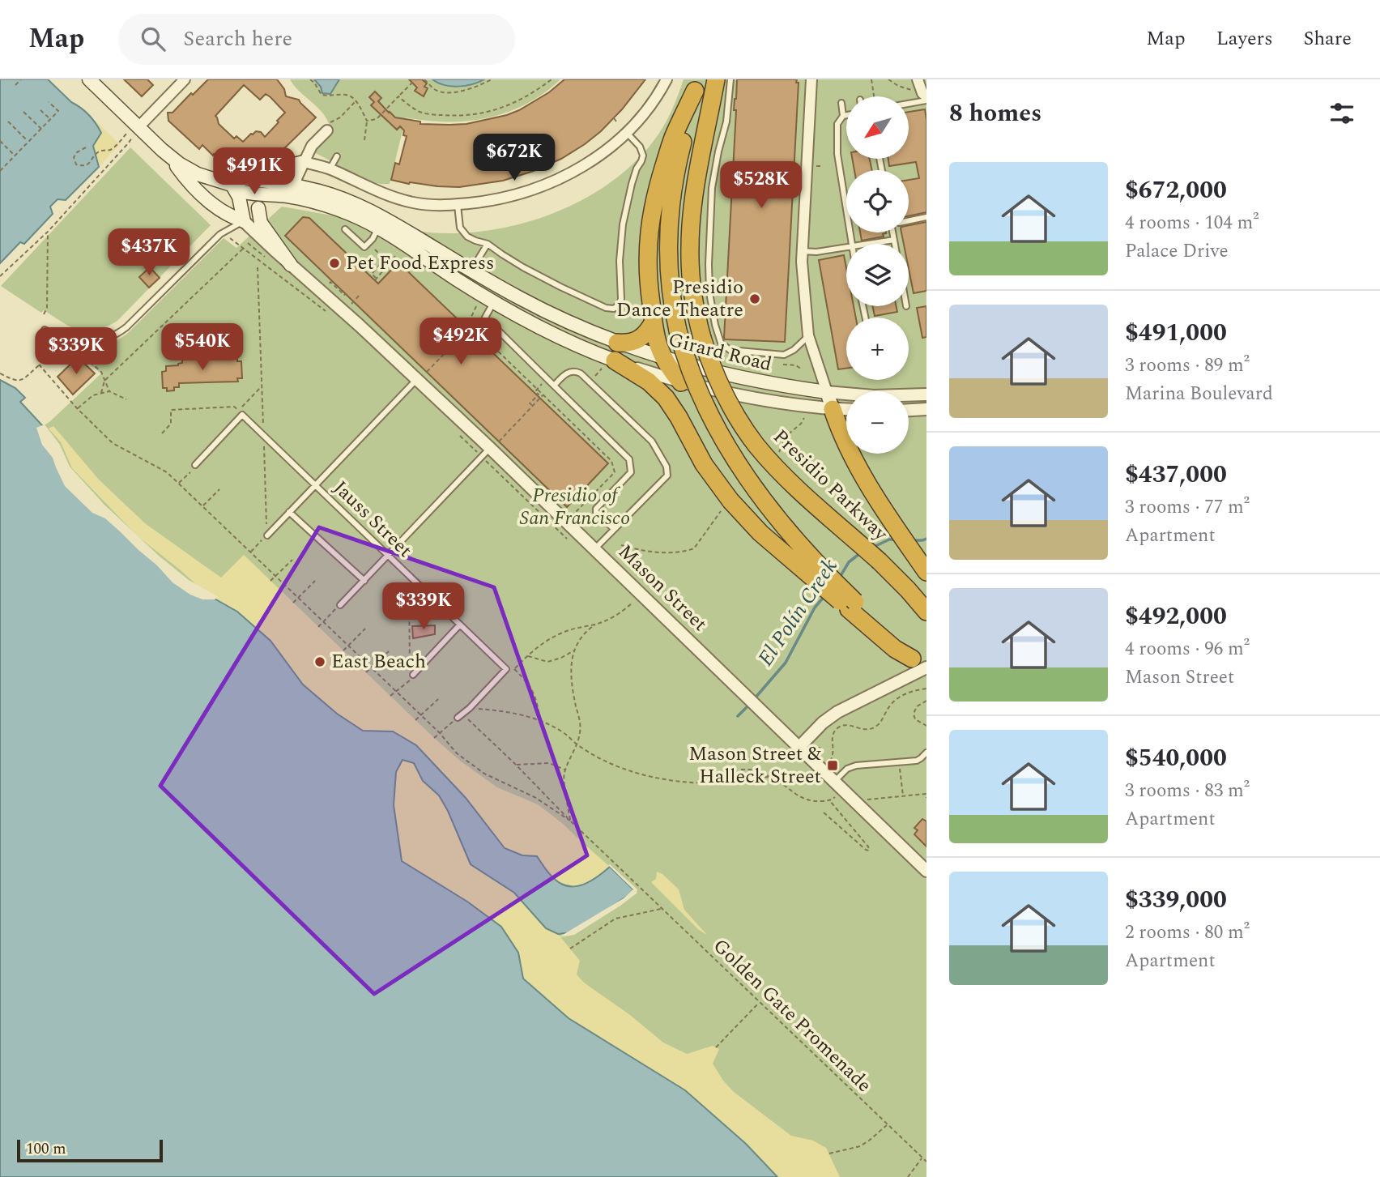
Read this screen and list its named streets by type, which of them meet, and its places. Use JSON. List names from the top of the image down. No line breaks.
{"streets":{"highway":["Presidio Parkway"],"main road":["Girard Road"],"street":["Mason Street"],"lane":["Jauss Street"],"path":["Golden Gate Promenade"]},"water":["El Polín Creek"],"parks":["Presidio of San Francisco"],"places":{"other":["Pet Food Express","Presidio Dance Theatre","East Beach"],"transit":["Mason Street & Halleck Street"]},"scale_bar":"100 m","north":"bottom left","page":{"header":"Map","search":"Search here","nav":["Map","Layers","Share"],"heading":"8 homes","map_buttons":["+","−"],"price":["$672K","$491K","$528K","$437K","$492K","$540K","$339K","$339K"],"list":[{"name":"$672,000","note":"4 rooms · 104 m² · Palace Drive"},{"name":"$491,000","note":"3 rooms · 89 m² · Marina Boulevard"},{"name":"$437,000","note":"3 rooms · 77 m² · Apartment"},{"name":"$492,000","note":"4 rooms · 96 m² · Mason Street"},{"name":"$540,000","note":"3 rooms · 83 m² · Apartment"},{"name":"$339,000","note":"2 rooms · 80 m² · Apartment"}],"scale":"100 m"}}
